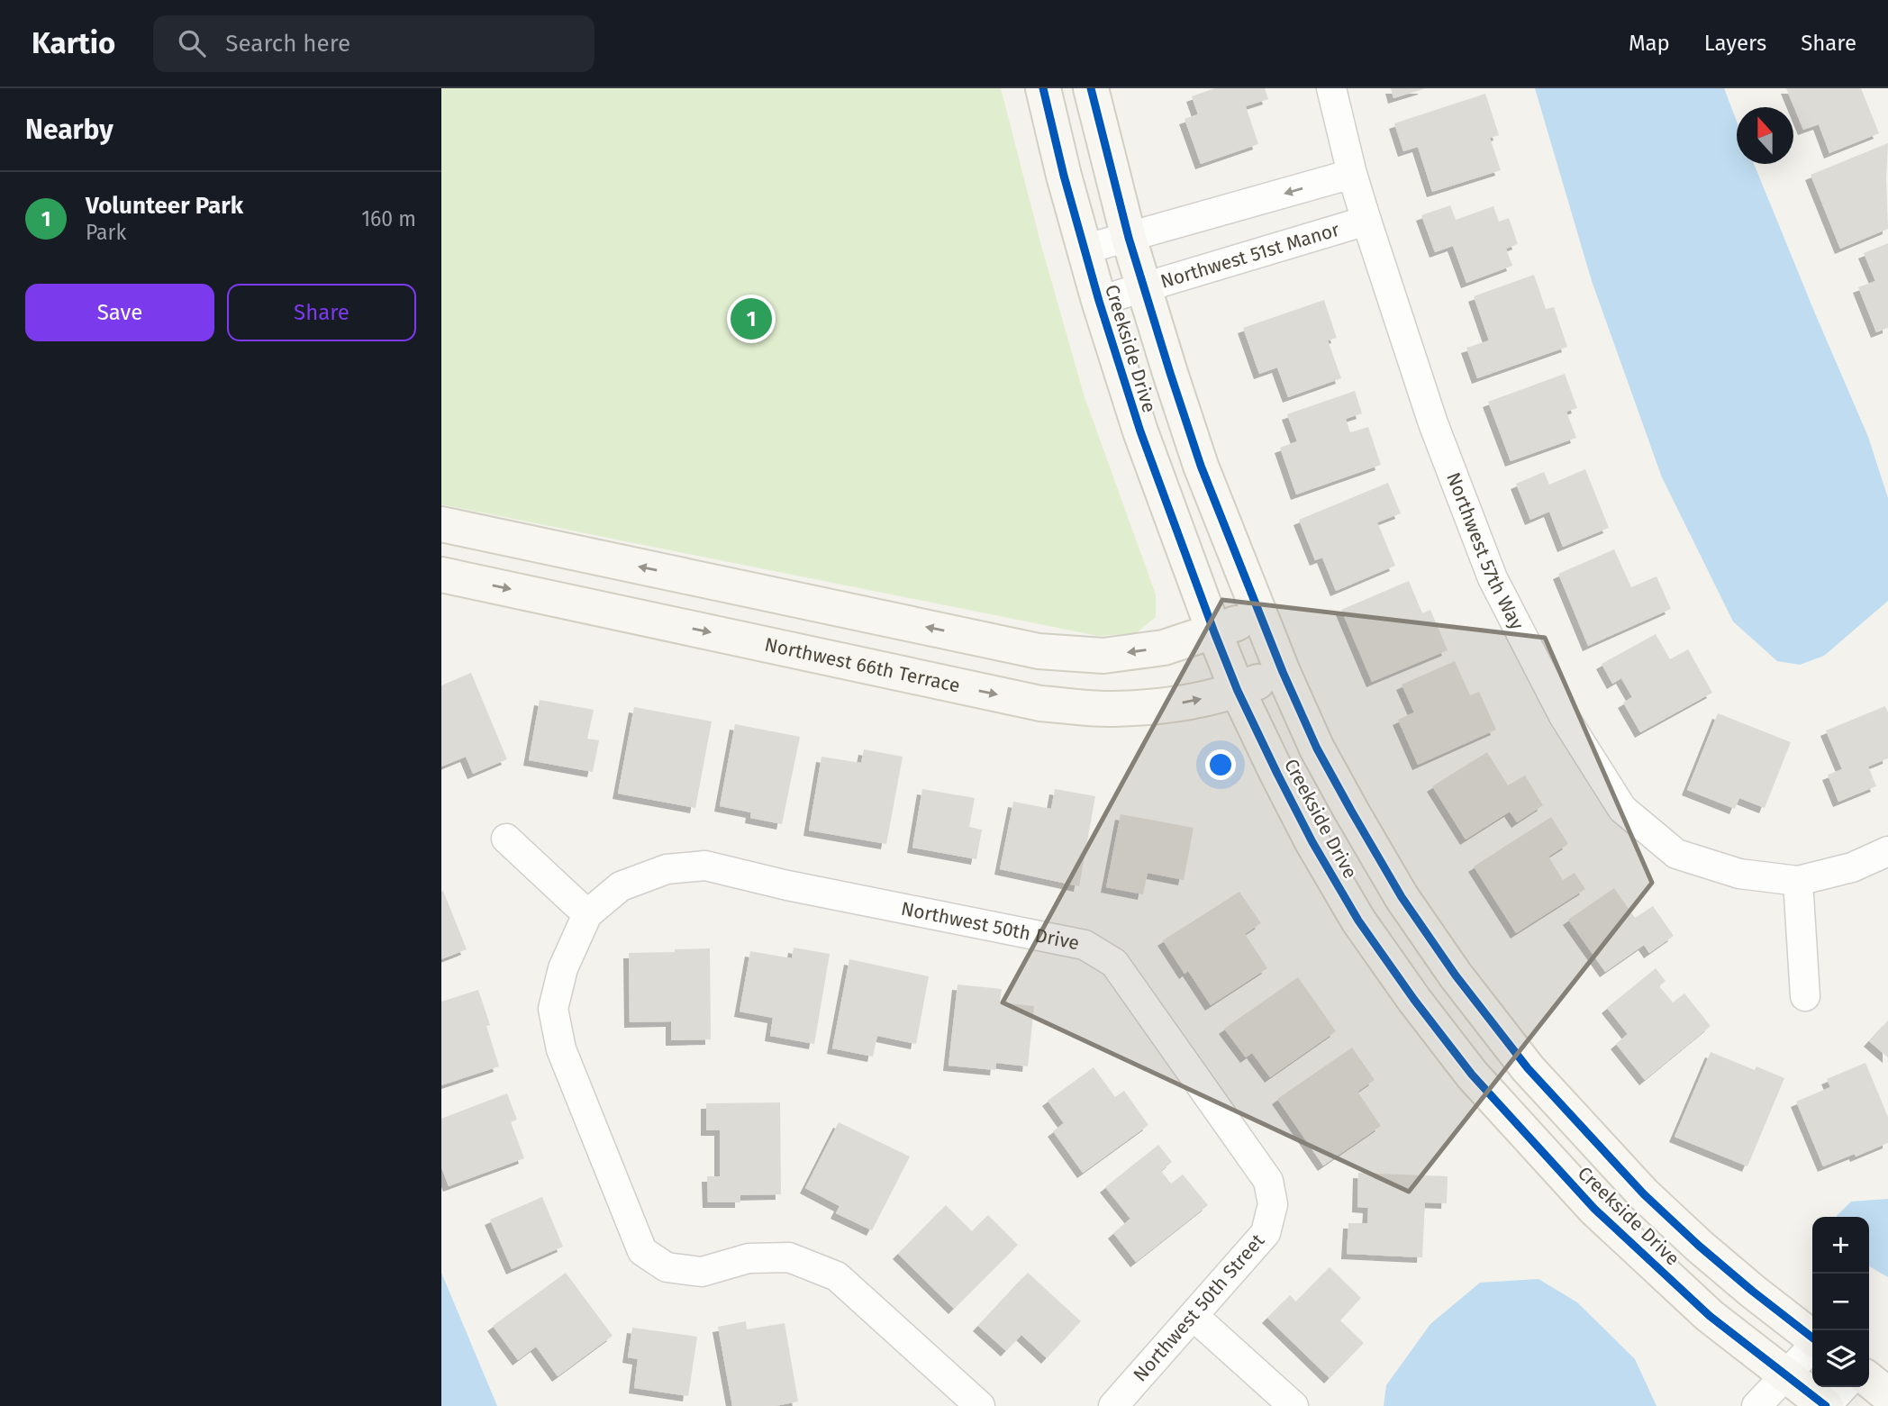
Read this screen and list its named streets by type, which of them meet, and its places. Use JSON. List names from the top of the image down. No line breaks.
{"streets":{"street":["Northwest 51st Manor","Creekside Drive","Northwest 57th Way","Northwest 66th Terrace","Northwest 50th Drive","Northwest 50th Street"]},"crossings":[["Northwest 51st Manor","Creekside Drive"],["Northwest 51st Manor","Northwest 57th Way"],["Creekside Drive","Northwest 66th Terrace"],["Northwest 50th Drive","Northwest 50th Street"]],"north":"top","page":{"header":"Kartio","search":"Search here","nav":["Map","Layers","Share"],"heading":"Nearby","list":[{"mark":"1","name":"Volunteer Park","note":"Park","value":"160 m"}],"buttons":["Save","Share"],"pins":"1","map_buttons":["+","−"]}}
